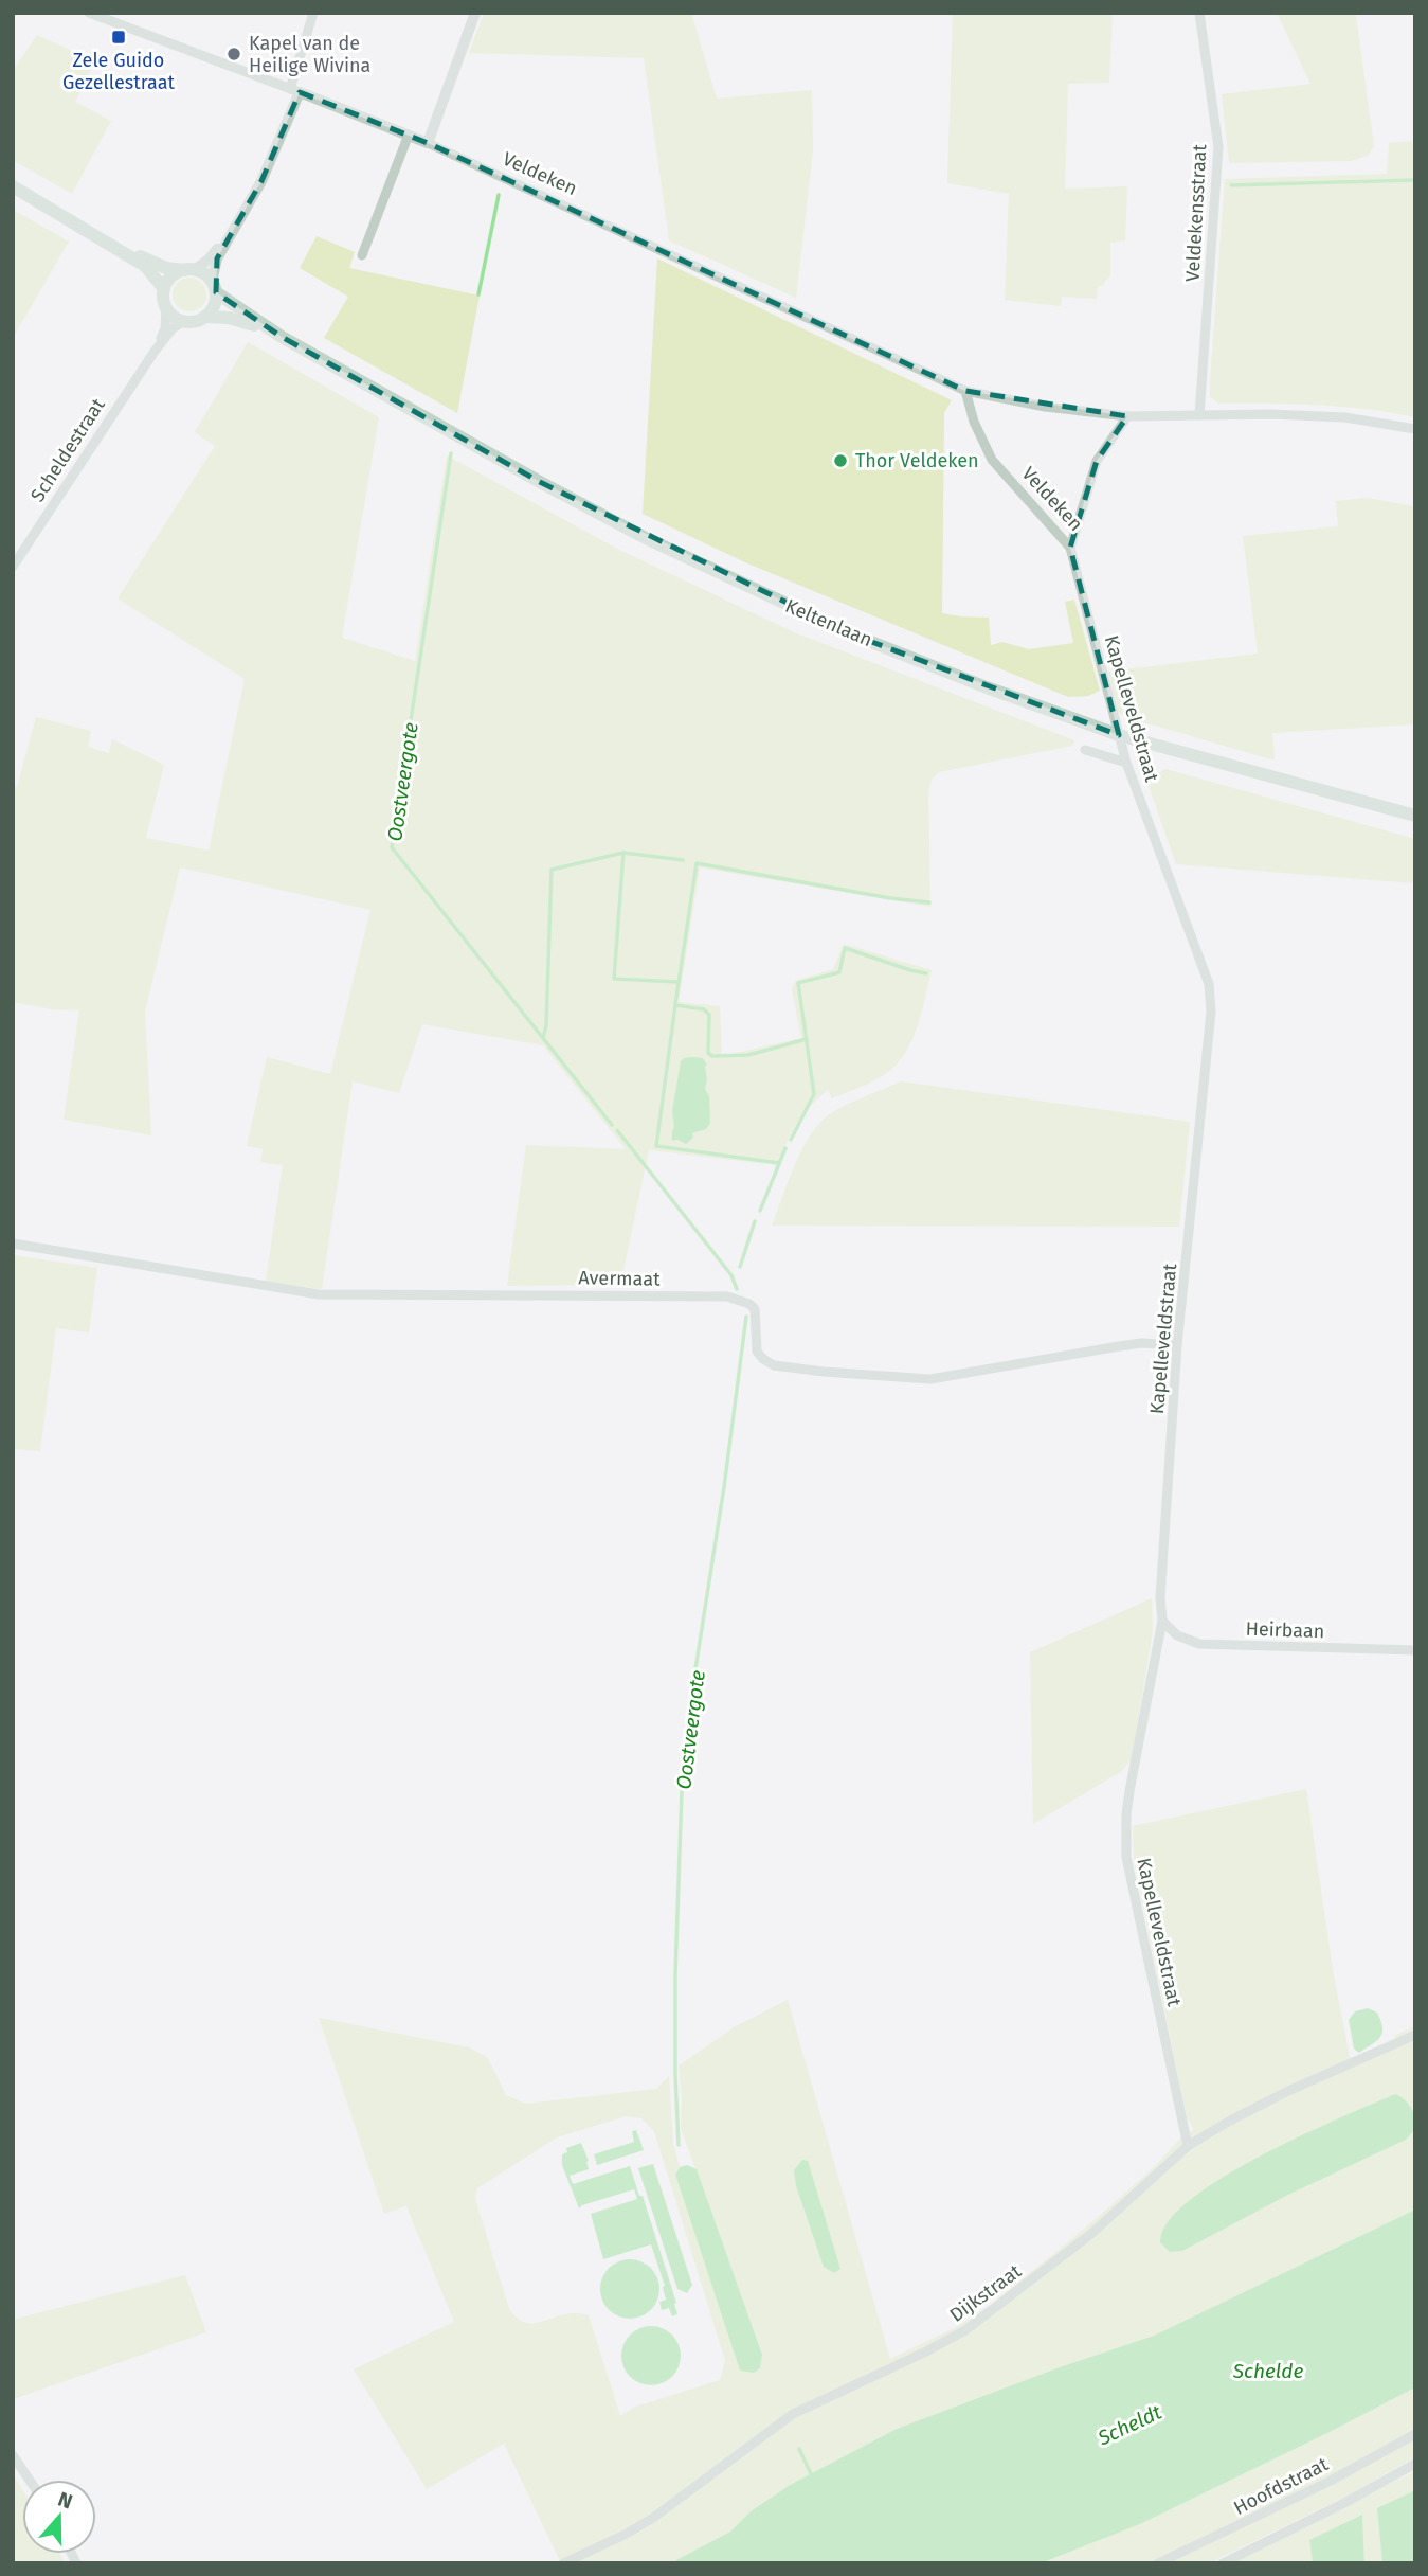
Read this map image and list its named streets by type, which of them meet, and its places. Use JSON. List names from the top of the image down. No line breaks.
{"streets":{"main road":["Keltenlaan"],"street":["Veldeken","Veldekensstraat","Scheldestraat","Kapelleveldstraat","Avermaat","Heirbaan","Dijkstraat","Hoofdstraat"]},"crossings":[["Veldeken","Veldekensstraat"],["Veldeken","Kapelleveldstraat"],["Scheldestraat","Keltenlaan"],["Keltenlaan","Kapelleveldstraat"],["Kapelleveldstraat","Avermaat"],["Kapelleveldstraat","Heirbaan"],["Kapelleveldstraat","Dijkstraat"]],"water":["Oostveergote","Schelde","Scheldt"],"places":{"transit":["Zele Guido Gezellestraat"],"other":["Kapel van de Heilige Wivina","Thor Veldeken"]},"north":"top"}
